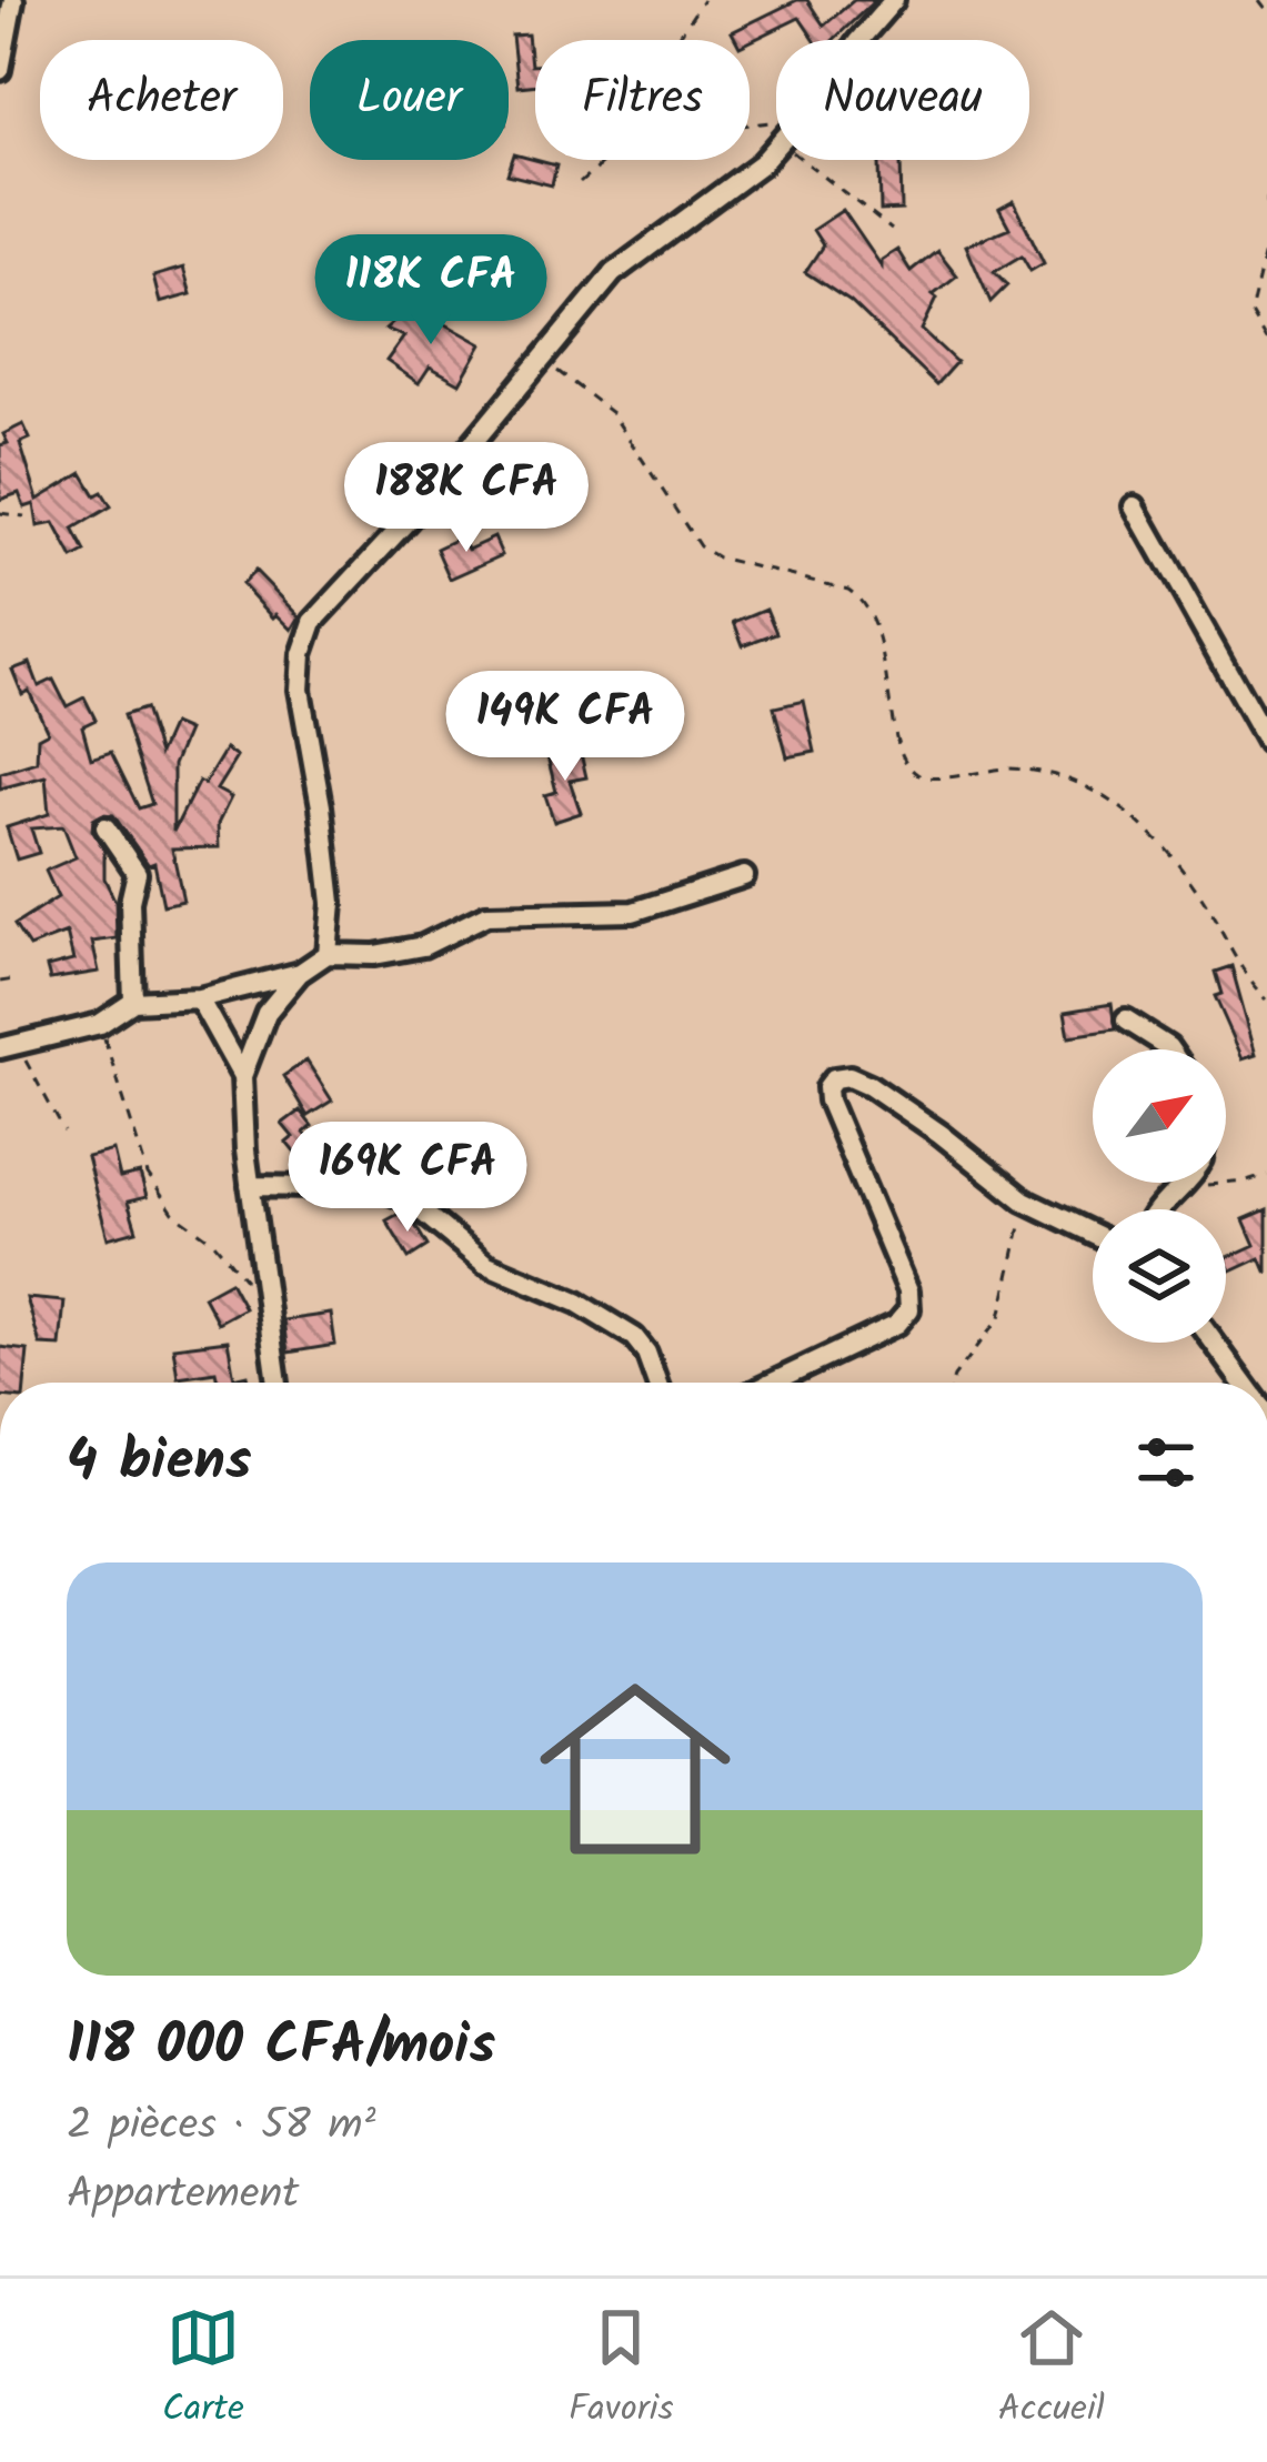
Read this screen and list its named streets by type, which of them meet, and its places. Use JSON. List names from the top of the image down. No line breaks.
{"north":"top right","page":{"chip":["Acheter","Louer","Filtres","Nouveau"],"price":["118K CFA","188K CFA","149K CFA","169K CFA"],"heading":"4 biens","list":[{"name":"118 000 CFA/mois","note":"2 pièces · 58 m² · Appartement"}],"tabs":["Carte","Favoris","Accueil"]}}
